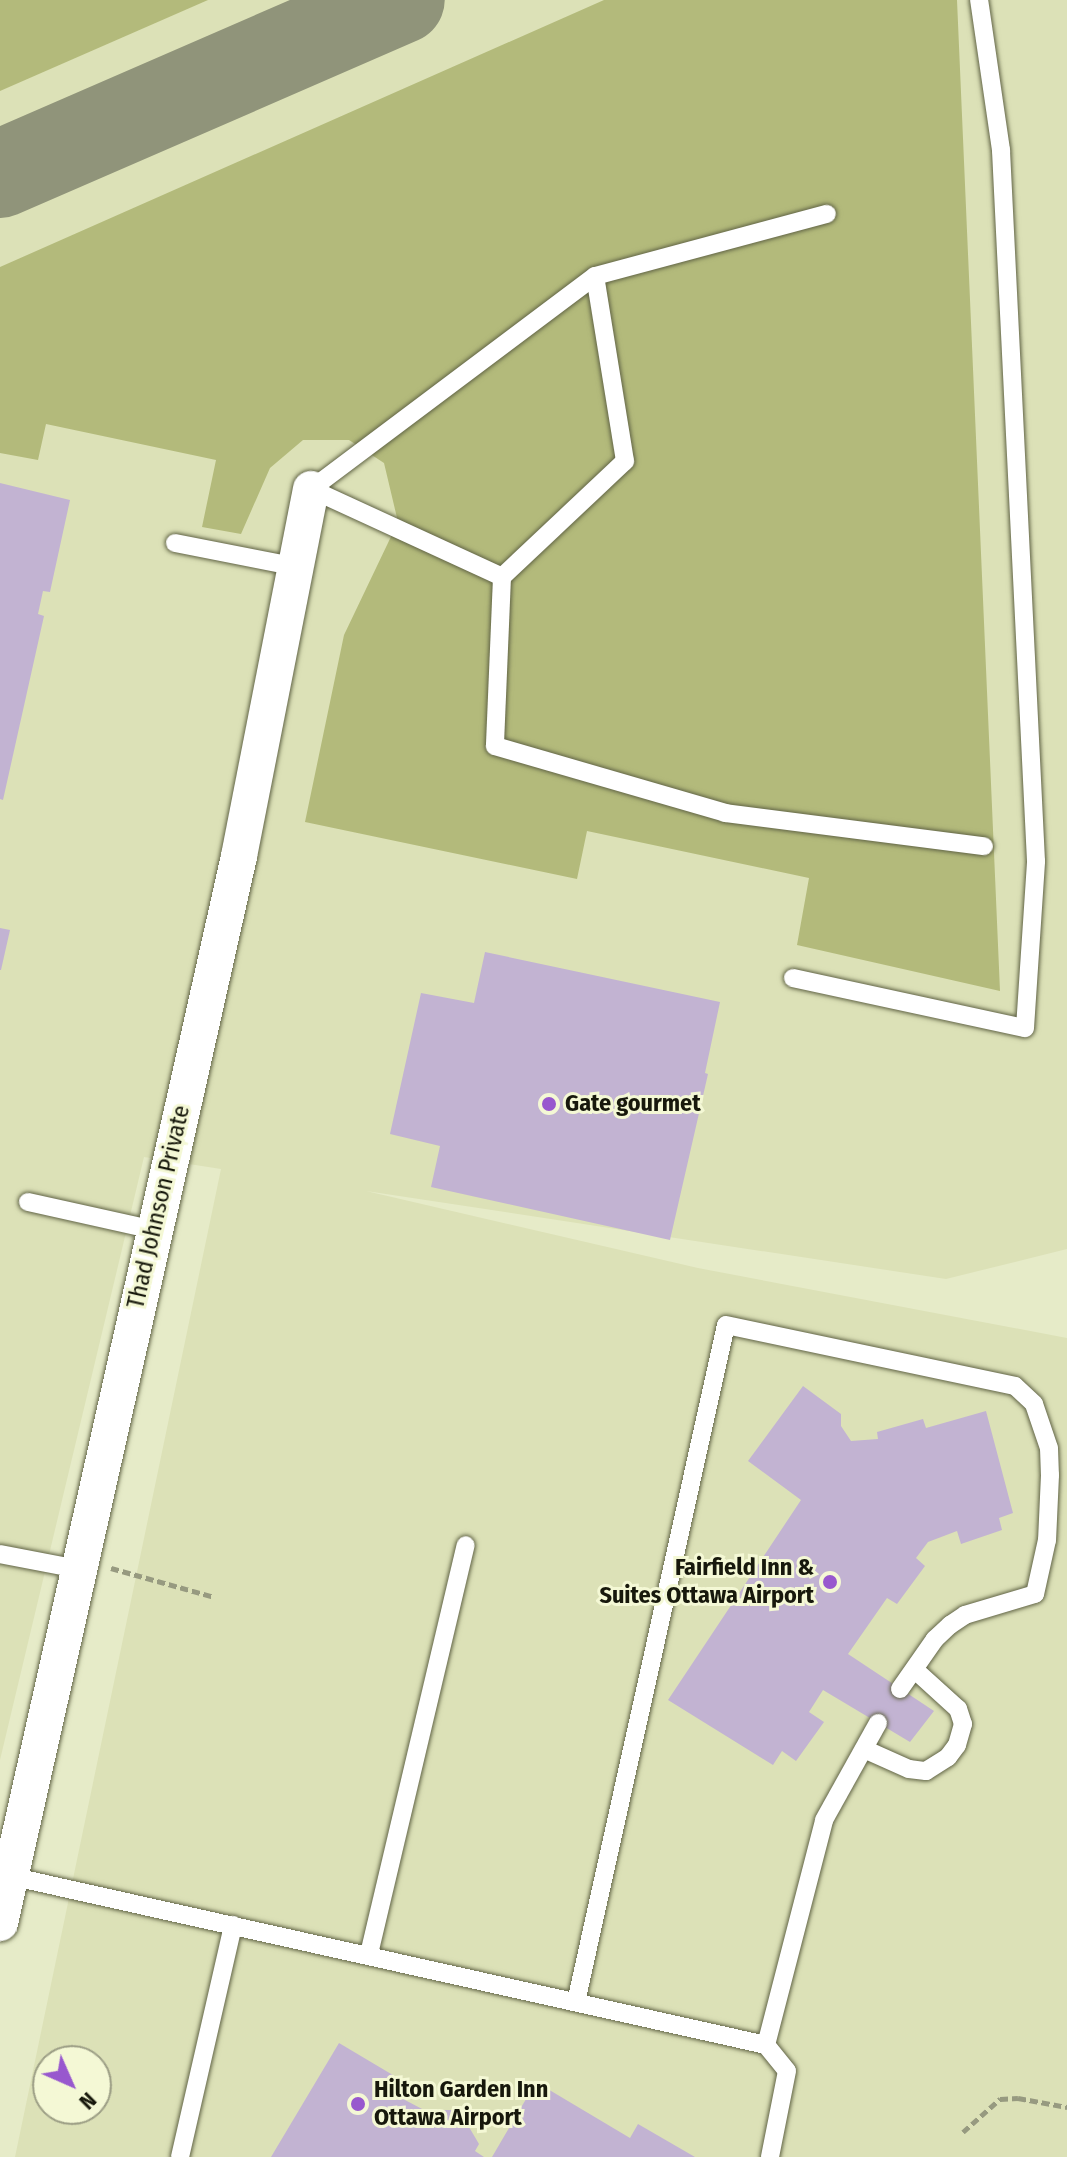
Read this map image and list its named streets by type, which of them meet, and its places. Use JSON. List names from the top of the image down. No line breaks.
{"streets":{"street":["Thad Johnson Private"]},"places":["Gate gourmet","Fairfield Inn & Suites Ottawa Airport","Hilton Garden Inn Ottawa Airport"],"north":"bottom right"}
